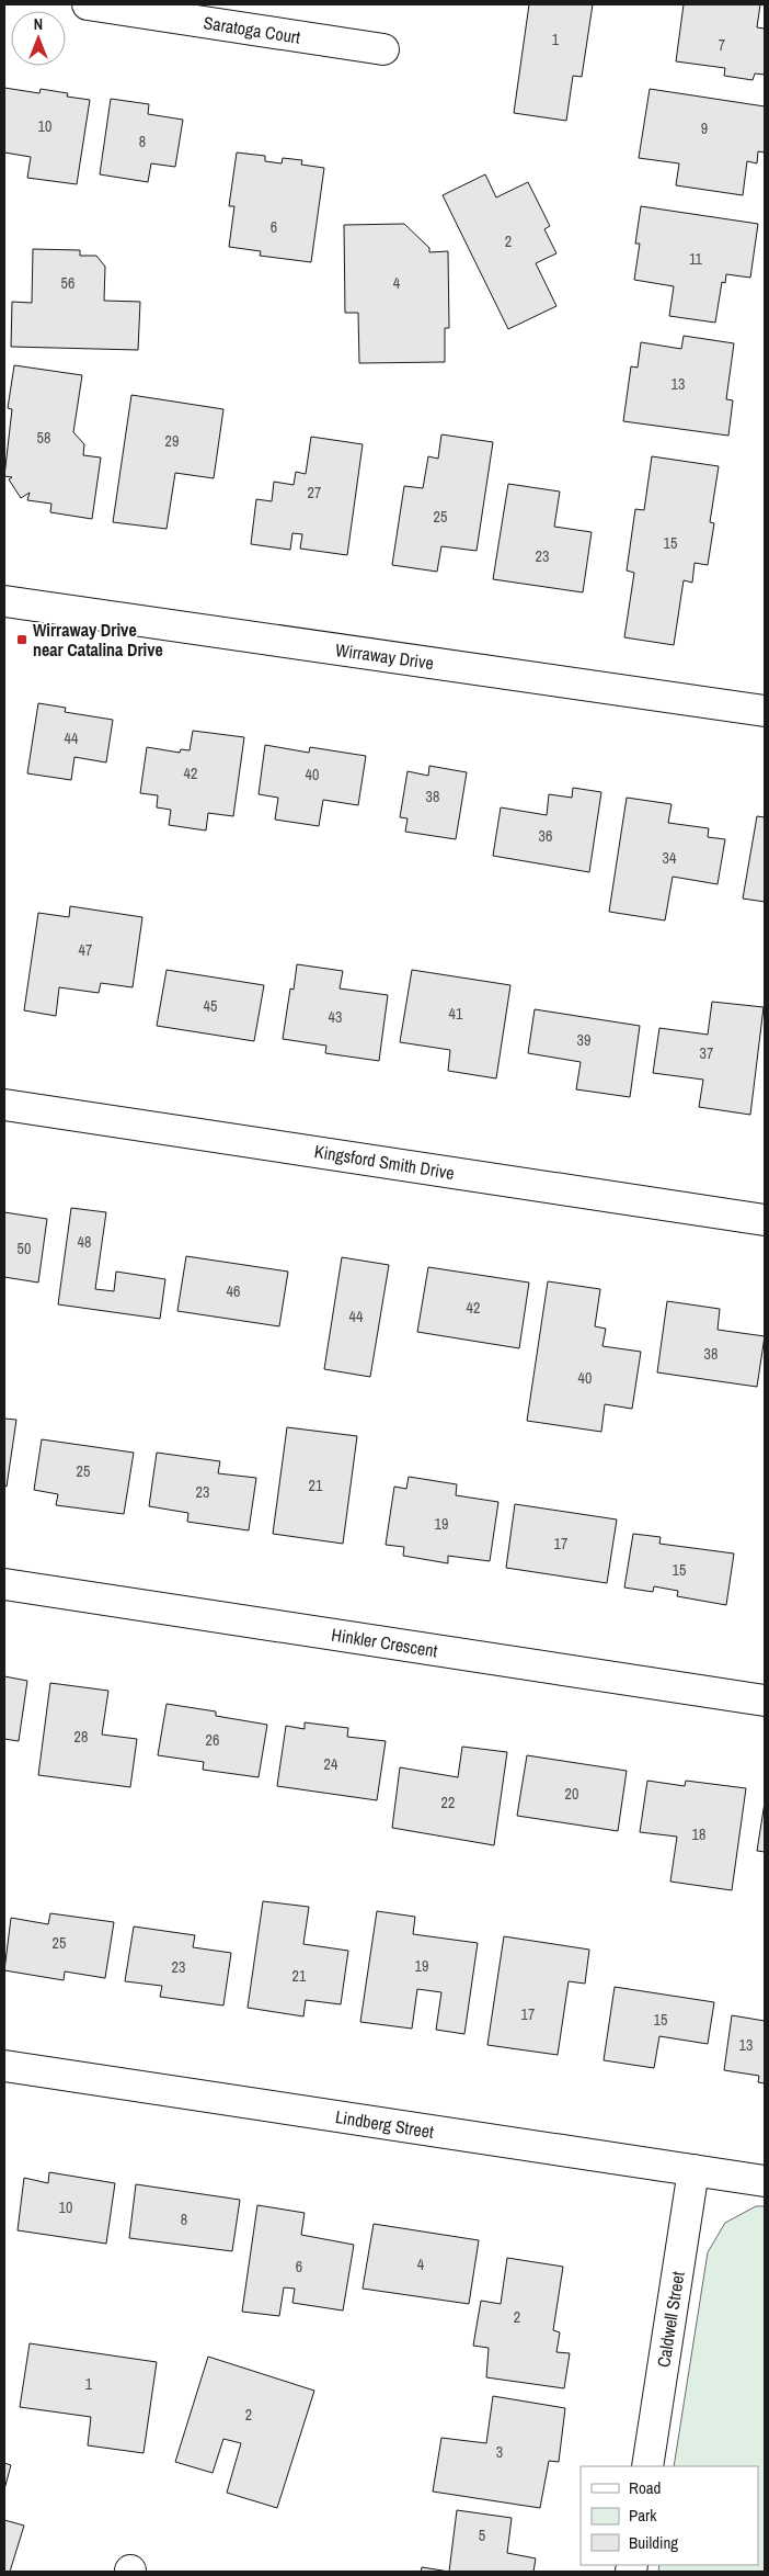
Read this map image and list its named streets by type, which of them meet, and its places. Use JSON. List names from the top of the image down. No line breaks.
{"streets":{"street":["Saratoga Court","Wirraway Drive","Kingsford Smith Drive","Hinkler Crescent","Lindberg Street","Caldwell Street"]},"crossings":[["Lindberg Street","Caldwell Street"]],"places":{"transit":["Wirraway Drive near Catalina Drive"]},"house_numbers":["1","7","10","9","8","6","2","11","56","4","13","58","29","27","25","15","23","44","42","40","38","36","34","47","45","41","43","39","37","48","50","46","42","44","38","40","25","21","23","19","17","15","28","26","24","20","22","18","25","19","23","21","17","15","13","10","8","4","6","2","1","2","3","5"],"legend":["Road","Park","Building"],"north":"top"}
